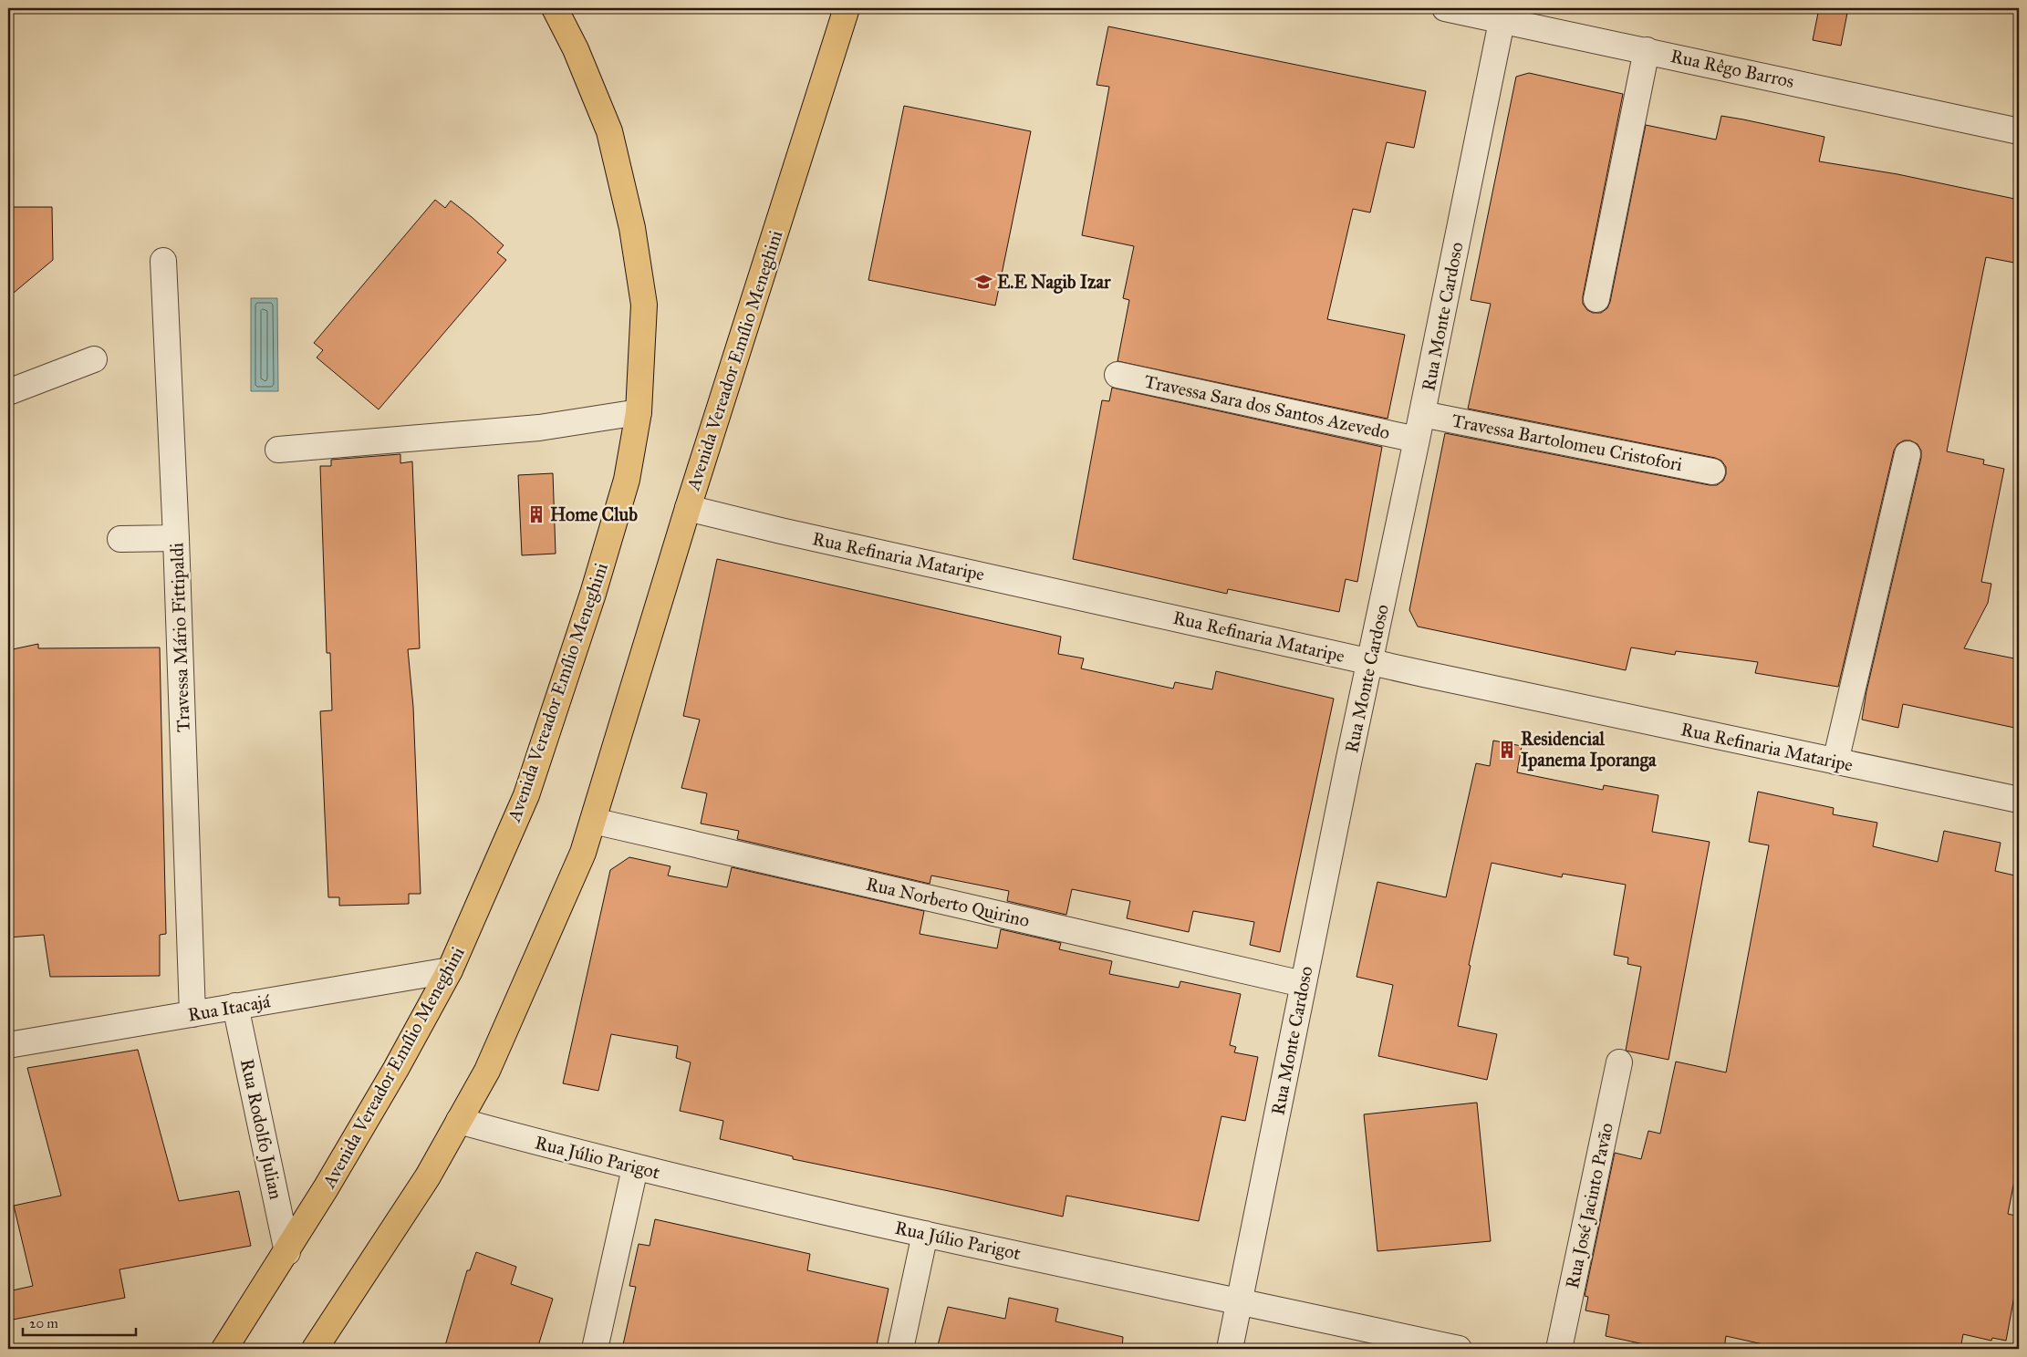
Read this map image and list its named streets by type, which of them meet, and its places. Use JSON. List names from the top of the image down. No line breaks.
{"streets":{"main road":["Avenida Vereador Emílio Meneghini"],"street":["Rua Rêgo Barros","Rua Monte Cardoso","Travessa Sara dos Santos Azevedo","Travessa Bartolomeu Cristofori","Rua Refinaria Mataripe","Travessa Mário Fittipaldi","Rua Norberto Quirino","Rua Itacajá","Rua Rodolfo Julian","Rua Júlio Parigot","Rua José Jacinto Pavão"]},"crossings":[["Rua Rêgo Barros","Rua Monte Cardoso"],["Rua Monte Cardoso","Travessa Sara dos Santos Azevedo"],["Rua Monte Cardoso","Travessa Bartolomeu Cristofori"],["Rua Monte Cardoso","Rua Refinaria Mataripe"],["Rua Monte Cardoso","Rua Norberto Quirino"],["Rua Monte Cardoso","Rua Júlio Parigot"],["Avenida Vereador Emílio Meneghini","Rua Refinaria Mataripe"],["Avenida Vereador Emílio Meneghini","Rua Norberto Quirino"],["Avenida Vereador Emílio Meneghini","Rua Itacajá"],["Avenida Vereador Emílio Meneghini","Rua Rodolfo Julian"],["Avenida Vereador Emílio Meneghini","Rua Júlio Parigot"],["Travessa Mário Fittipaldi","Rua Itacajá"],["Rua Itacajá","Rua Rodolfo Julian"]],"places":{"school or university":["E.E Nagib Izar"],"building":["Home Club","Residencial Ipanema Iporanga"]},"scale_bar":"20 m"}
